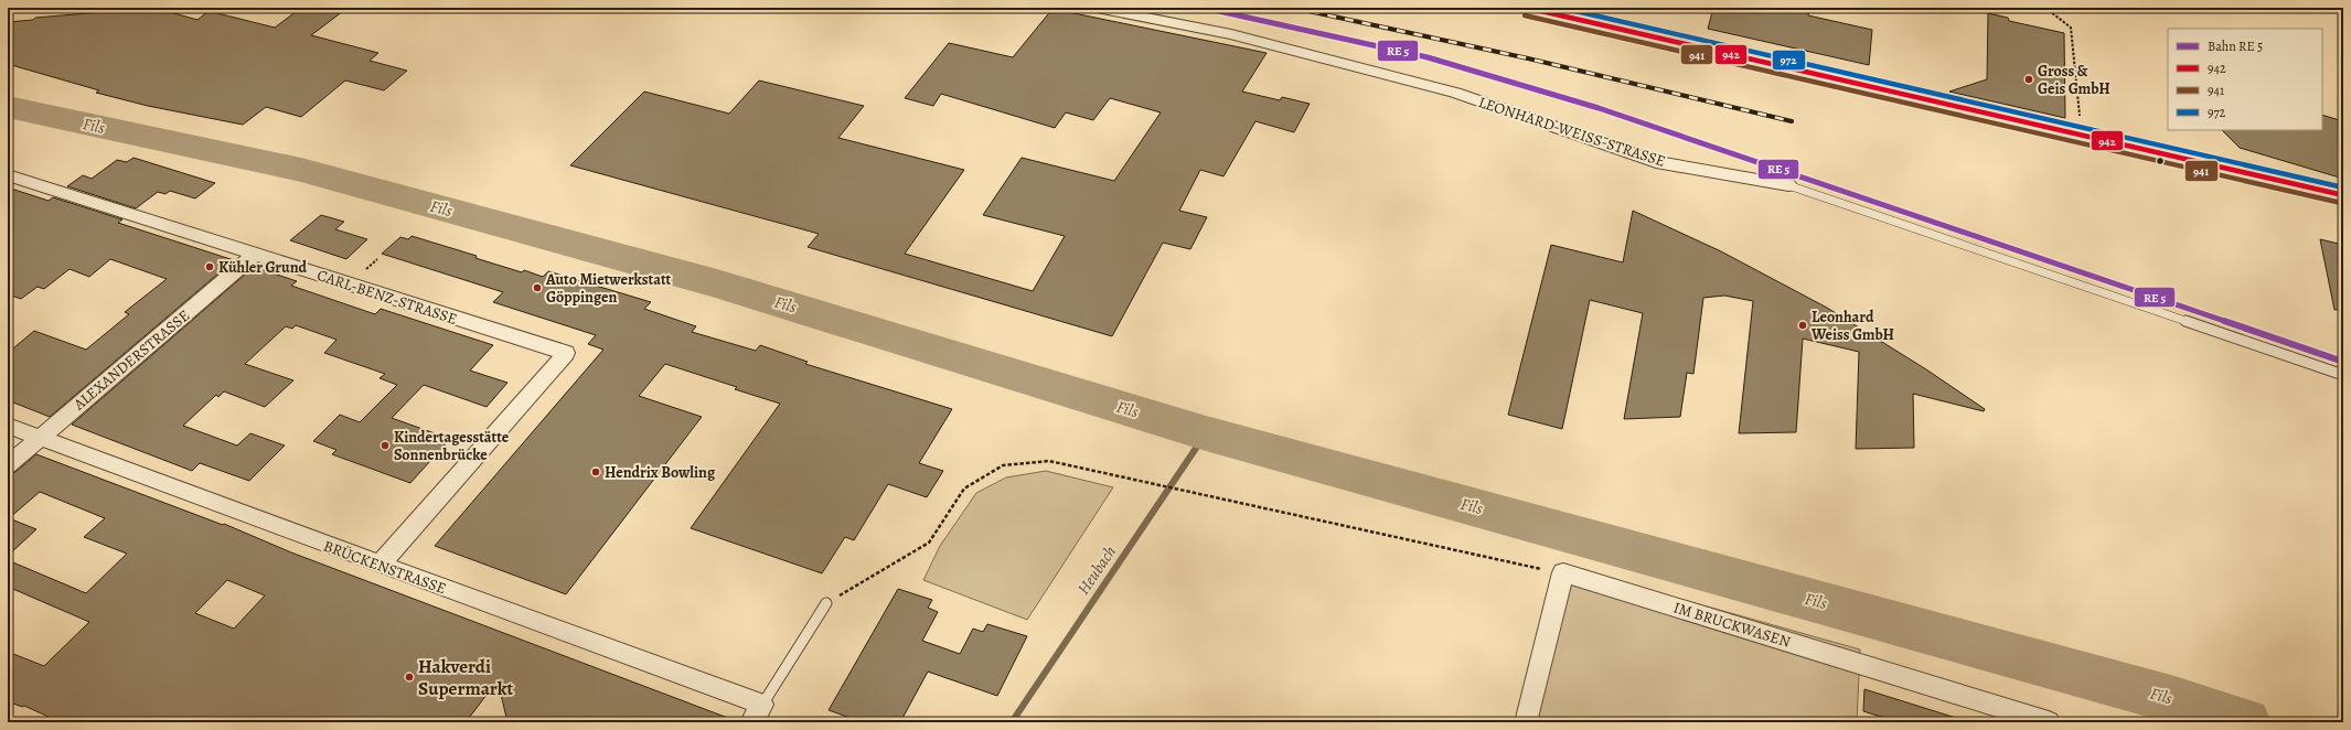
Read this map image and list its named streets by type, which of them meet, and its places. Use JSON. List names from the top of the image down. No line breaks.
{"streets":{"street":["LEONHARD-WEISS-STRASSE","CARL-BENZ-STRASSE","ALEXANDERSTRASSE","BRÜCKENSTRASSE","IM BRUCKWASEN"]},"crossings":[["CARL-BENZ-STRASSE","ALEXANDERSTRASSE"],["CARL-BENZ-STRASSE","BRÜCKENSTRASSE"],["ALEXANDERSTRASSE","BRÜCKENSTRASSE"]],"water":["Fils","Heubach"],"places":["Gross & Geis GmbH","Kühler Grund","Auto Mietwerkstatt Göppingen","Leonhard Weiss GmbH","Kindertagesstätte Sonnenbrücke","Hendrix Bowling","Hakverdi Supermarkt"],"lines":["transit line 942","transit line 972","transit line 941"],"legend":["Bahn RE 5","942","941","972"]}
